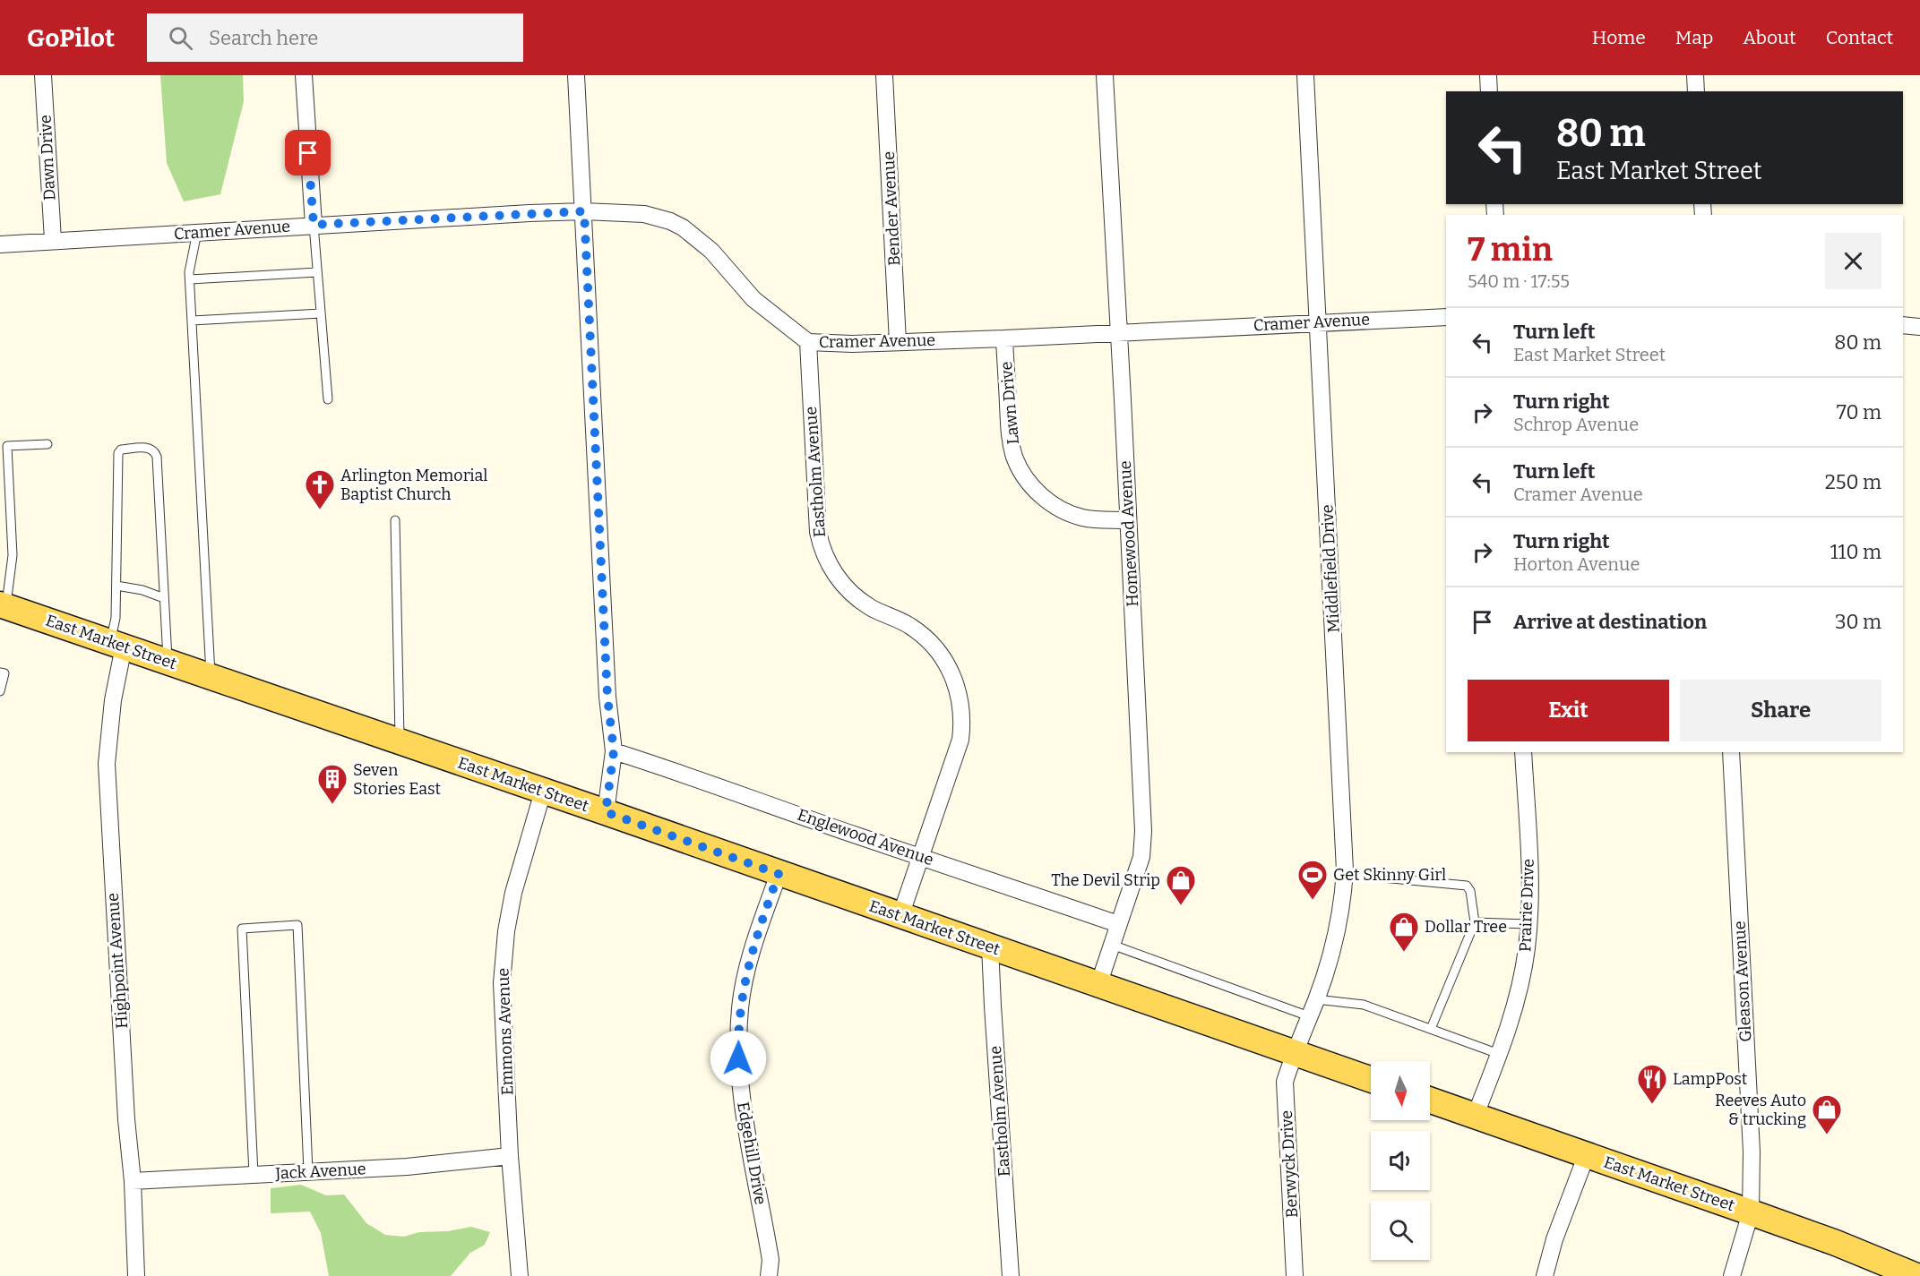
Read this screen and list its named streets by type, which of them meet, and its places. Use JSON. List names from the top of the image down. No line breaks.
{"streets":{"main road":["East Market Street"],"street":["Dawn Drive","Bender Avenue","Cramer Avenue","Lawn Drive","Eastholm Avenue","Homewood Avenue","Middlefield Drive","Englewood Avenue","Prairie Drive","Highpoint Avenue","Gleason Avenue","Emmons Avenue","Edgehill Drive","Berwyck Drive","Jack Avenue"]},"crossings":[["Dawn Drive","Cramer Avenue"],["Bender Avenue","Cramer Avenue"],["Cramer Avenue","Lawn Drive"],["Cramer Avenue","Eastholm Avenue"],["Cramer Avenue","Homewood Avenue"],["Cramer Avenue","Middlefield Drive"],["Lawn Drive","Homewood Avenue"],["Eastholm Avenue","East Market Street"],["Eastholm Avenue","Englewood Avenue"],["Homewood Avenue","East Market Street"],["Homewood Avenue","Englewood Avenue"],["Middlefield Drive","East Market Street"],["Middlefield Drive","Berwyck Drive"],["East Market Street","Prairie Drive"],["East Market Street","Highpoint Avenue"],["East Market Street","Gleason Avenue"],["East Market Street","Emmons Avenue"],["East Market Street","Edgehill Drive"],["East Market Street","Berwyck Drive"],["Highpoint Avenue","Jack Avenue"],["Emmons Avenue","Jack Avenue"]],"places":{"church":["Arlington Memorial Baptist Church"],"building":["Seven Stories East"],"sports":["Get Skinny Girl"],"shop":["The Devil Strip","Dollar Tree","Reeves Auto & trucking"],"restaurant":["LampPost"]},"north":"bottom","page":{"header":"GoPilot","search":"Search here","nav":["Home","Map","About","Contact"],"turn":["80 m","East Market Street"],"heading":["7 min","540 m · 17:55"],"list":[{"name":"Turn left","note":"East Market Street","value":"80 m"},{"name":"Turn right","note":"Schrop Avenue","value":"70 m"},{"name":"Turn left","note":"Cramer Avenue","value":"250 m"},{"name":"Turn right","note":"Horton Avenue","value":"110 m"},{"name":"Arrive at destination","value":"30 m"}],"buttons":["Exit","Share"]}}
